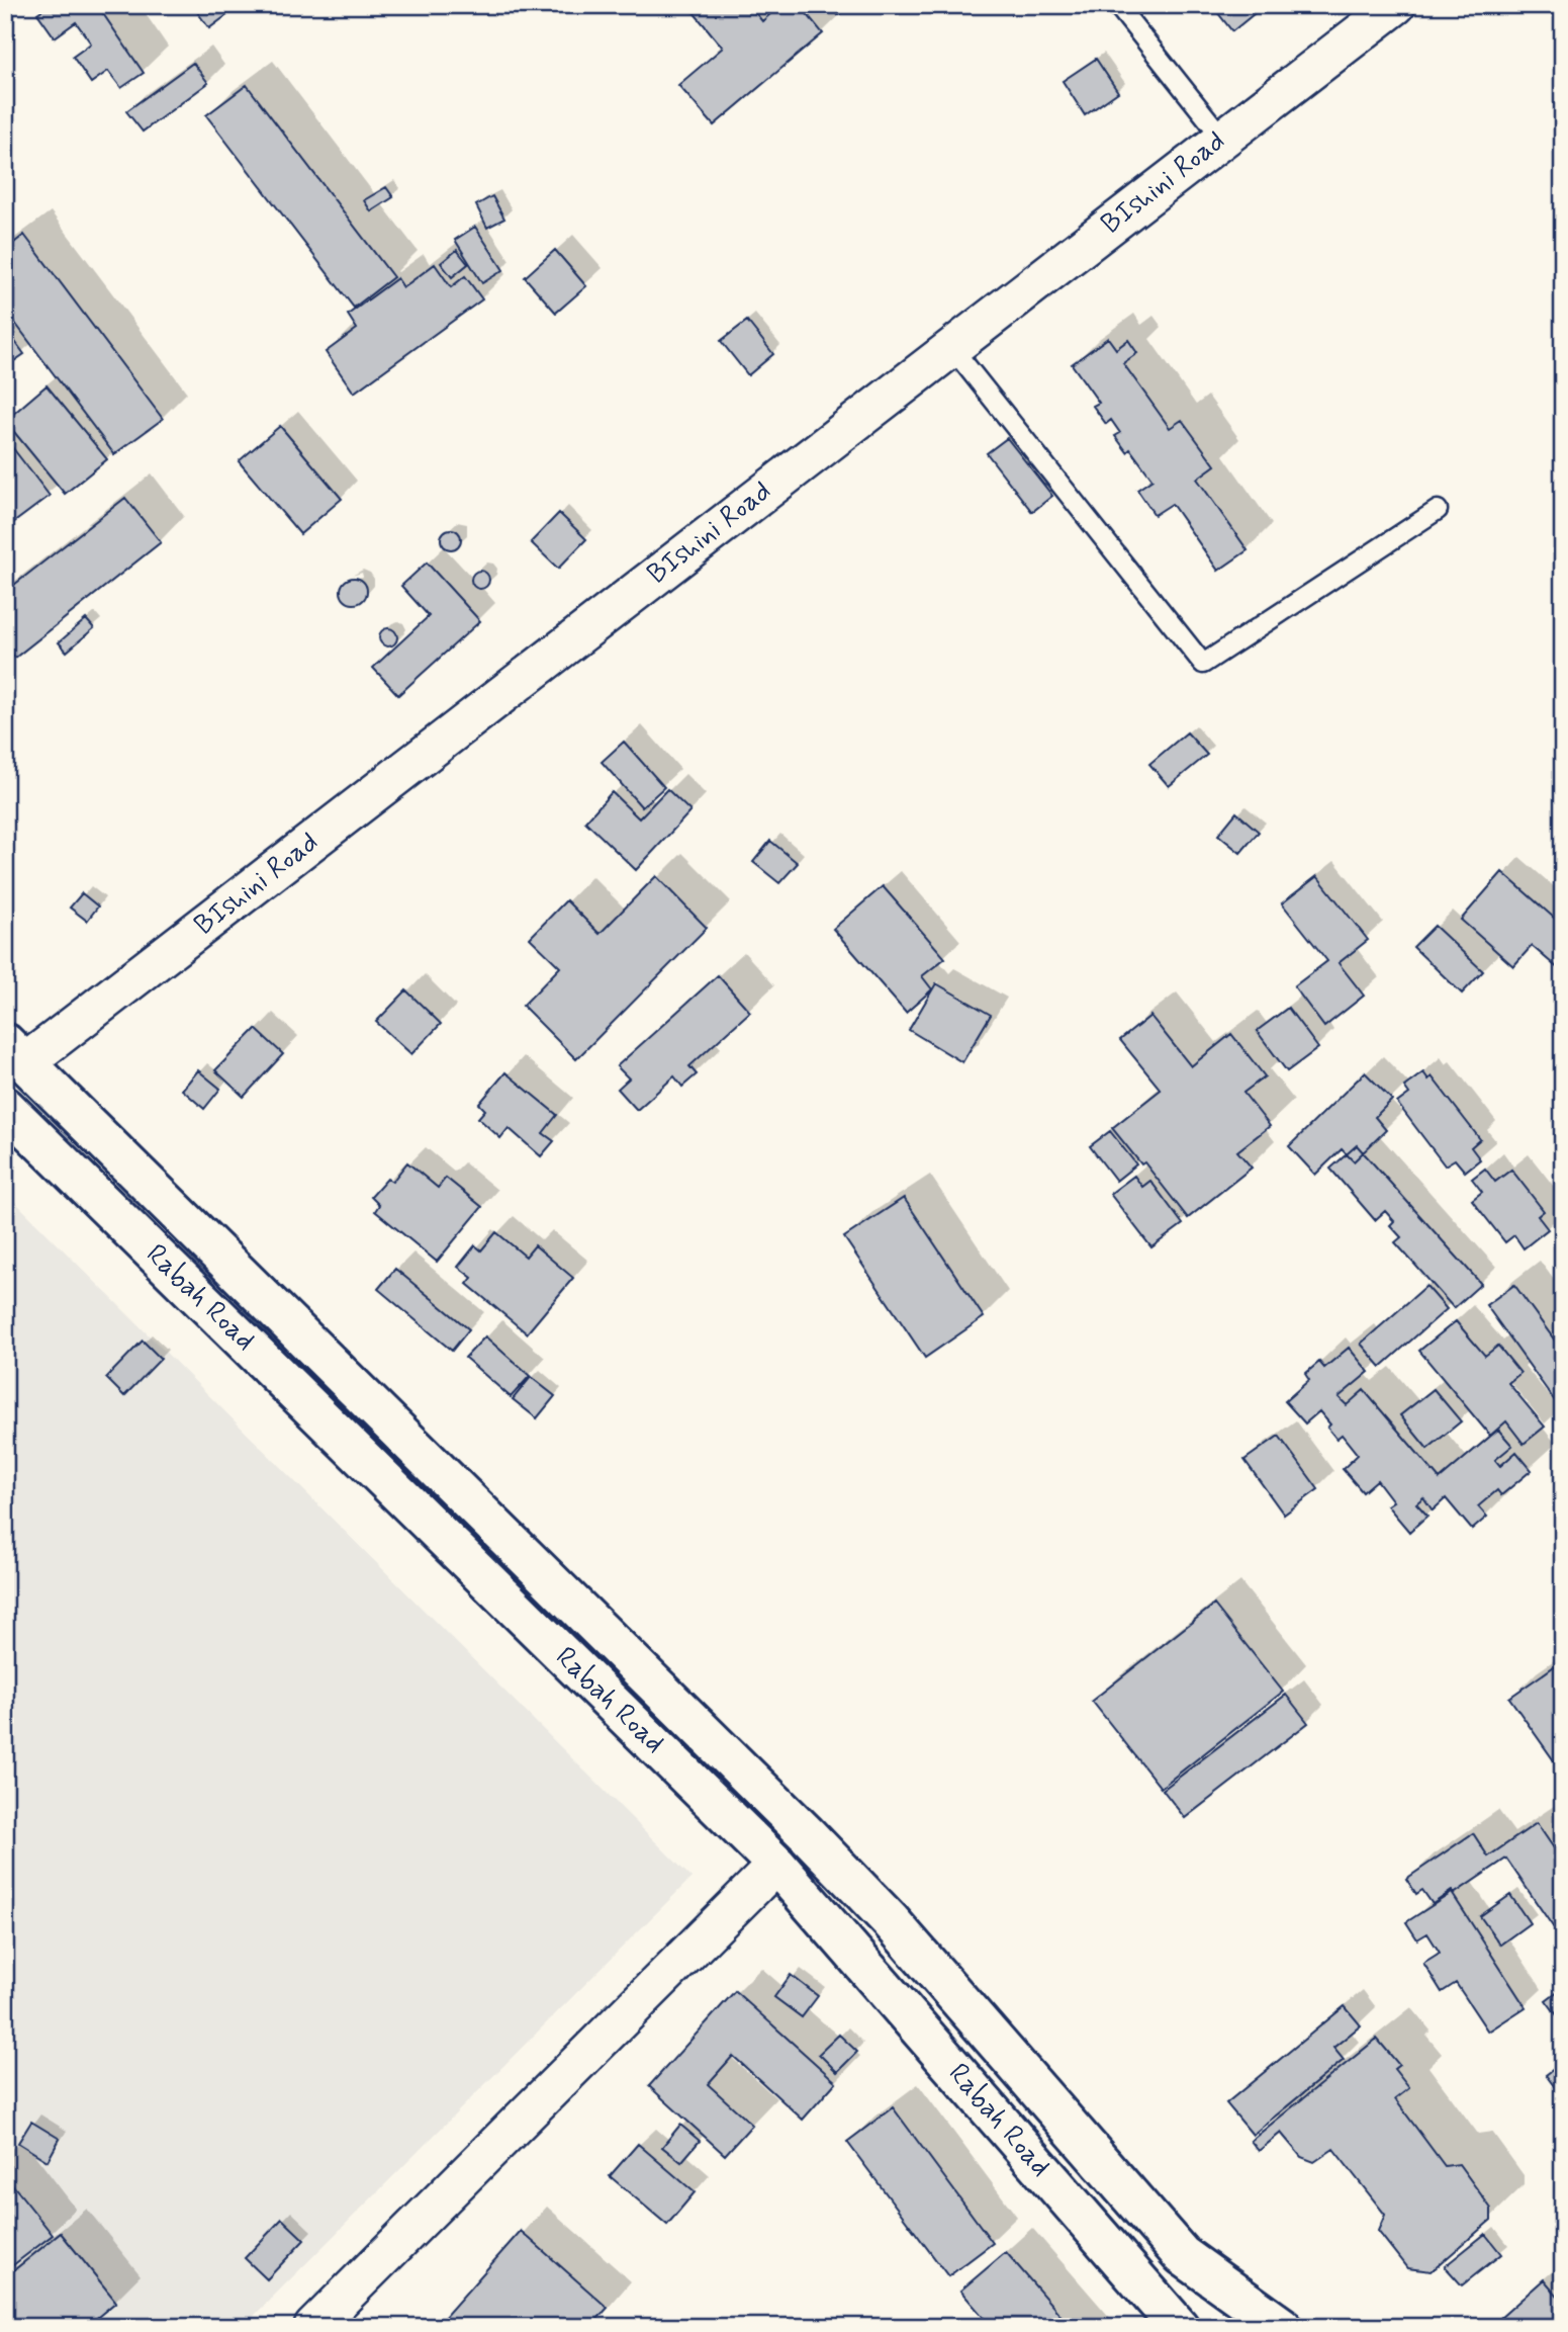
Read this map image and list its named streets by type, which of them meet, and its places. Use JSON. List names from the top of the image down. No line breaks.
{"streets":{"main road":["Rabah Road"],"street":["BIshini Road"]},"crossings":[["BIshini Road","Rabah Road"]]}
